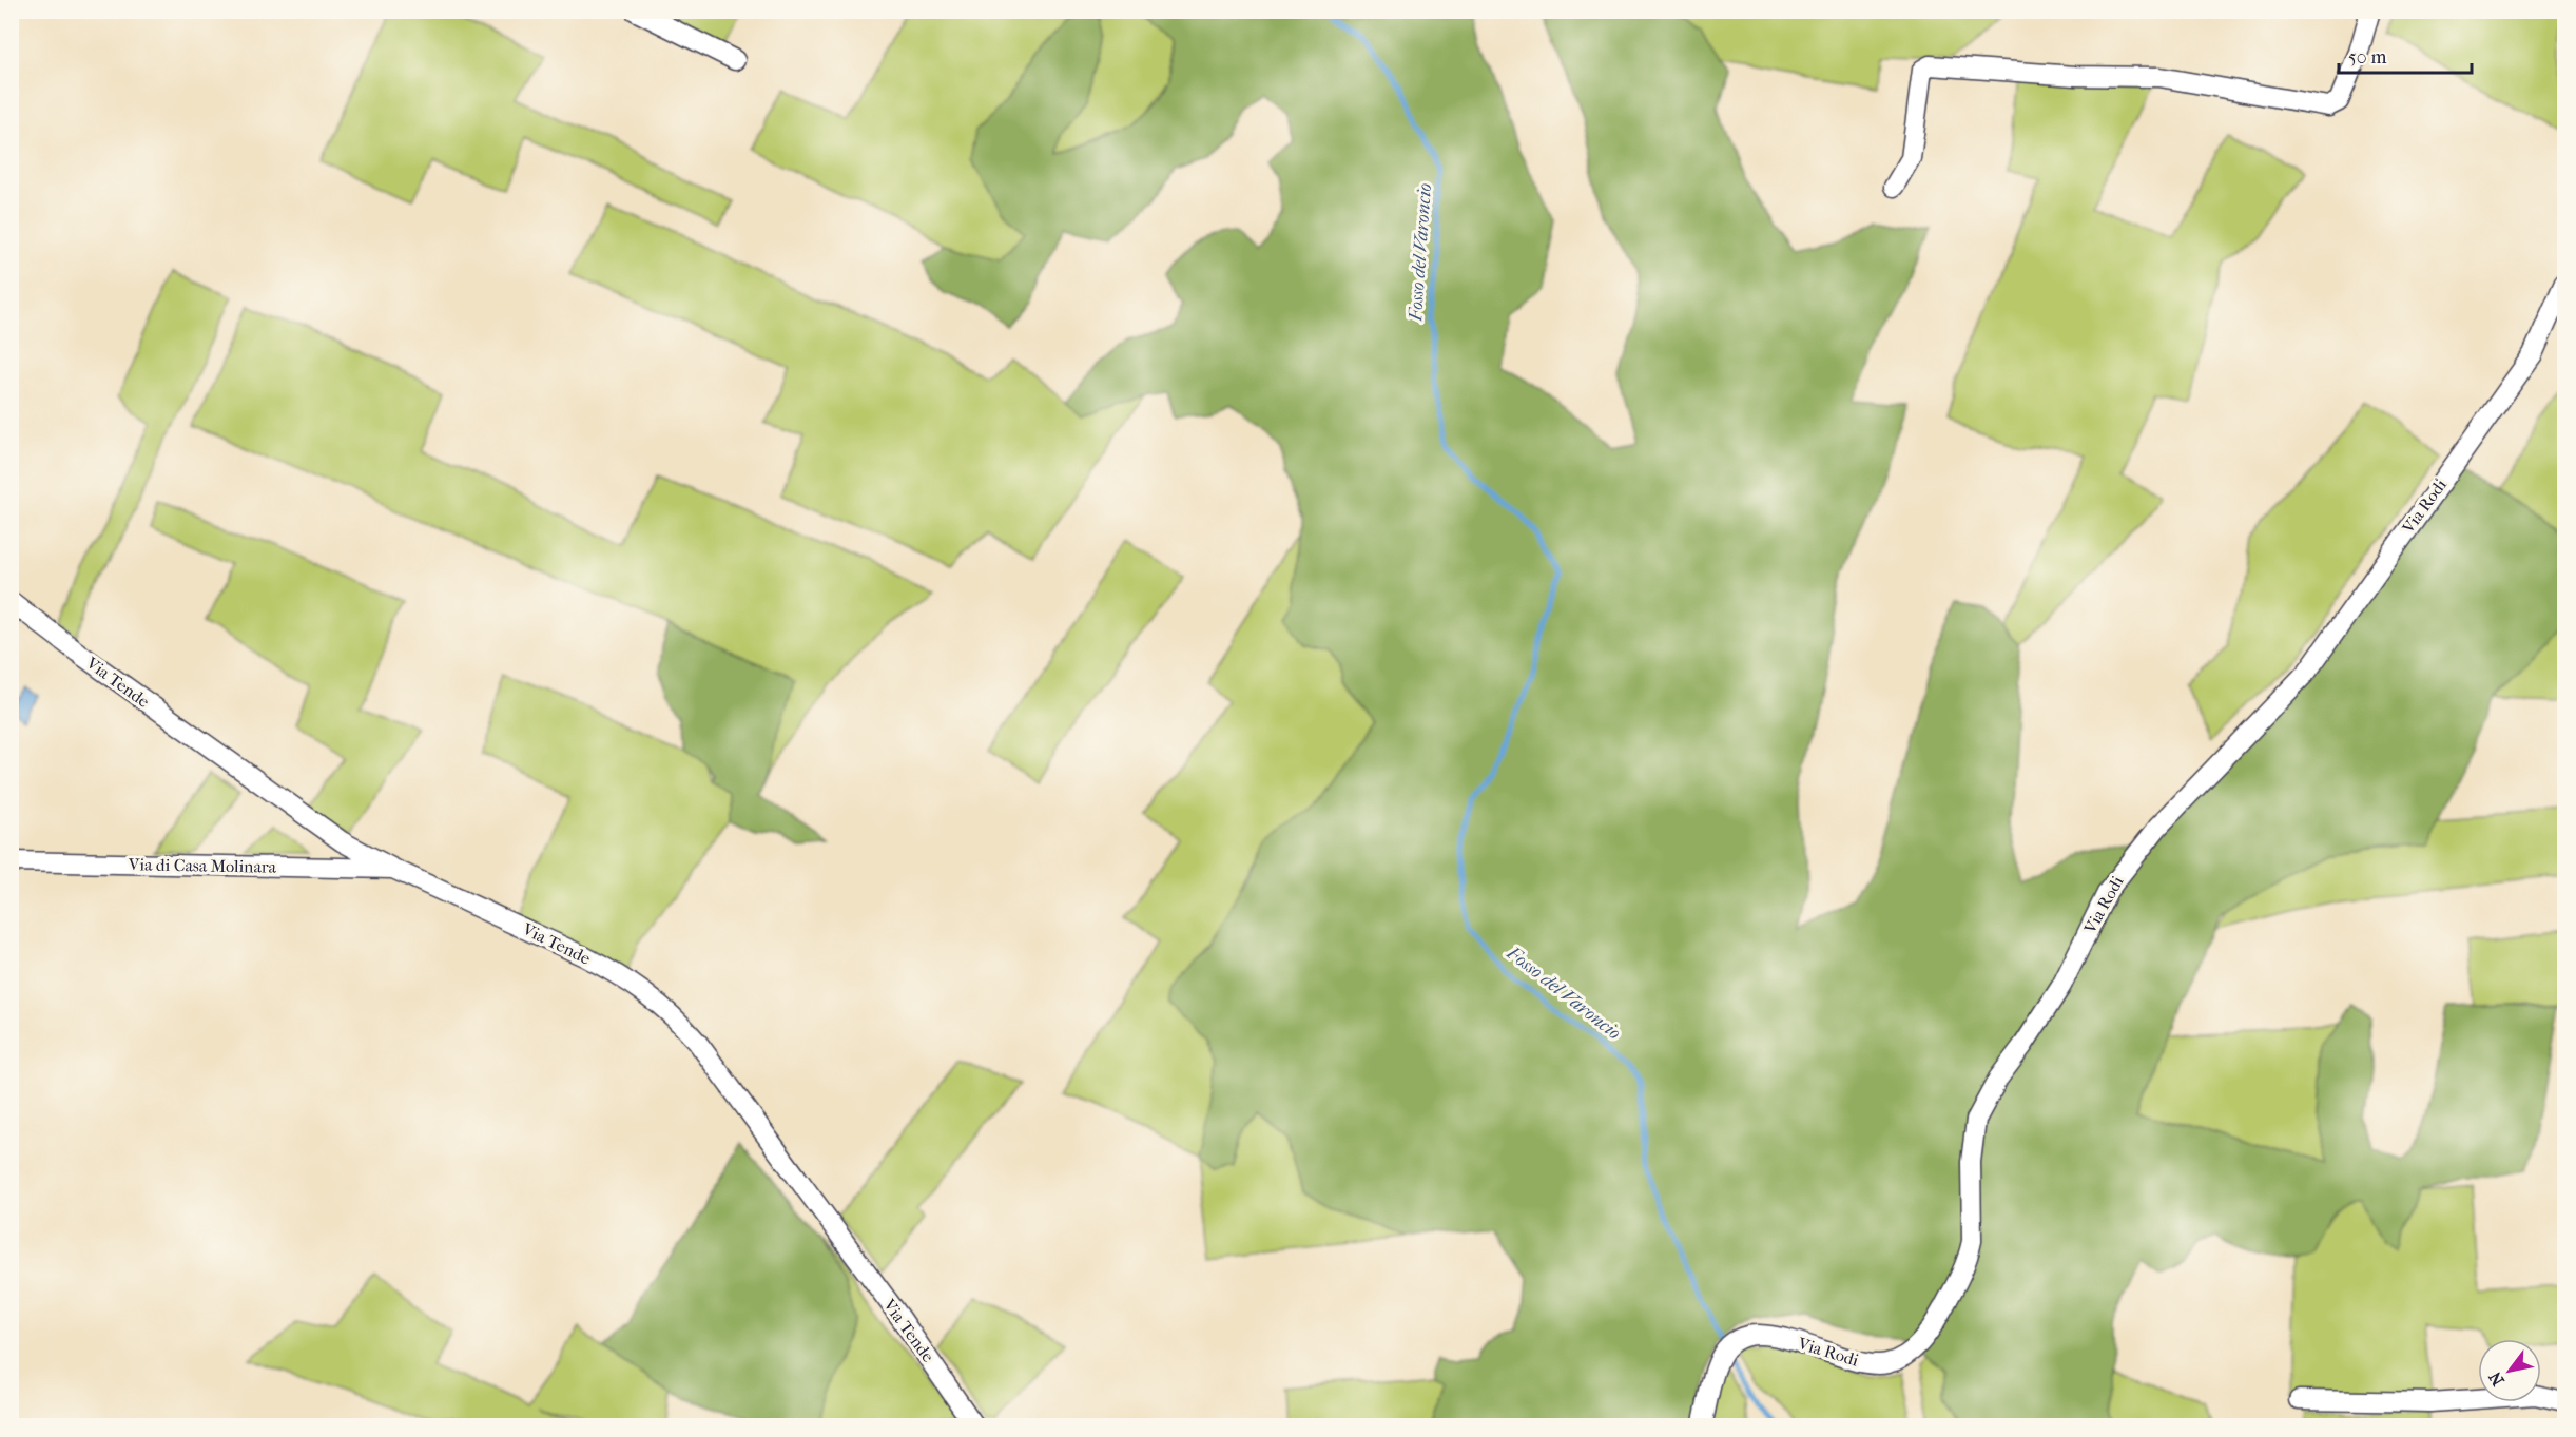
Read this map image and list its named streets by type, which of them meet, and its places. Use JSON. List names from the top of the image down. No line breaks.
{"streets":{"street":["Via Rodi","Via Tende","Via di Casa Molinara"]},"crossings":[["Via Tende","Via di Casa Molinara"]],"water":["Fosso del Varoncio"],"scale_bar":"50 m","north":"bottom left"}
